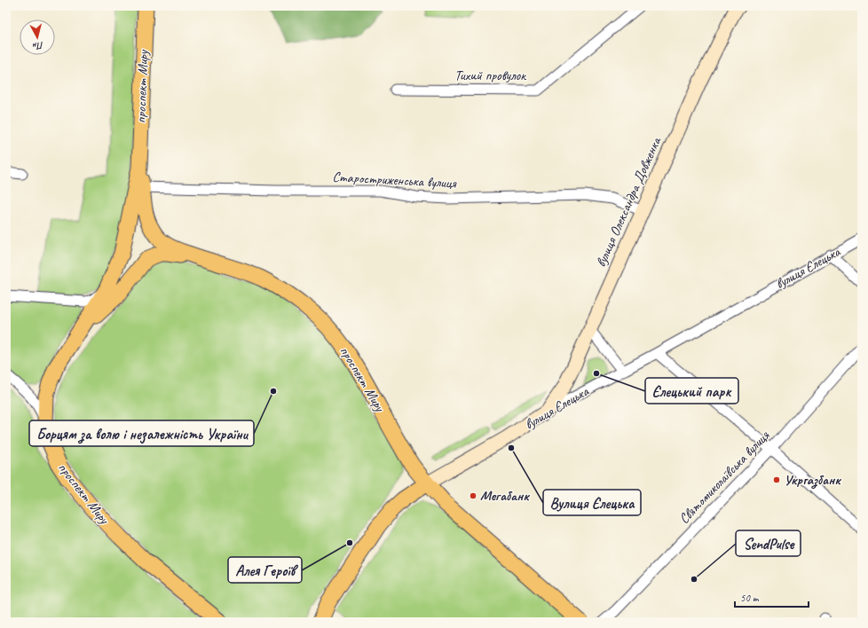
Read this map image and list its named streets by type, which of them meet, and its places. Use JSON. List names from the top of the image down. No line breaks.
{"streets":{"main road":["проспект Миру","вулиця Олександра Довженка","вулиця Єлецька"],"street":["Тихий провулок","Старостриженська вулиця","Святомиколаївська вулиця"]},"crossings":[["проспект Миру","Старостриженська вулиця"],["проспект Миру","вулиця Єлецька"],["Старостриженська вулиця","вулиця Олександра Довженка"],["вулиця Олександра Довженка","вулиця Єлецька"]],"places":["Єлецький парк","Борцям за волю і незалежність України","Вулиця Єлецька","Укргазбанк","Мегабанк","Алея Героїв","SendPulse"],"scale_bar":"50 m","north":"bottom"}
